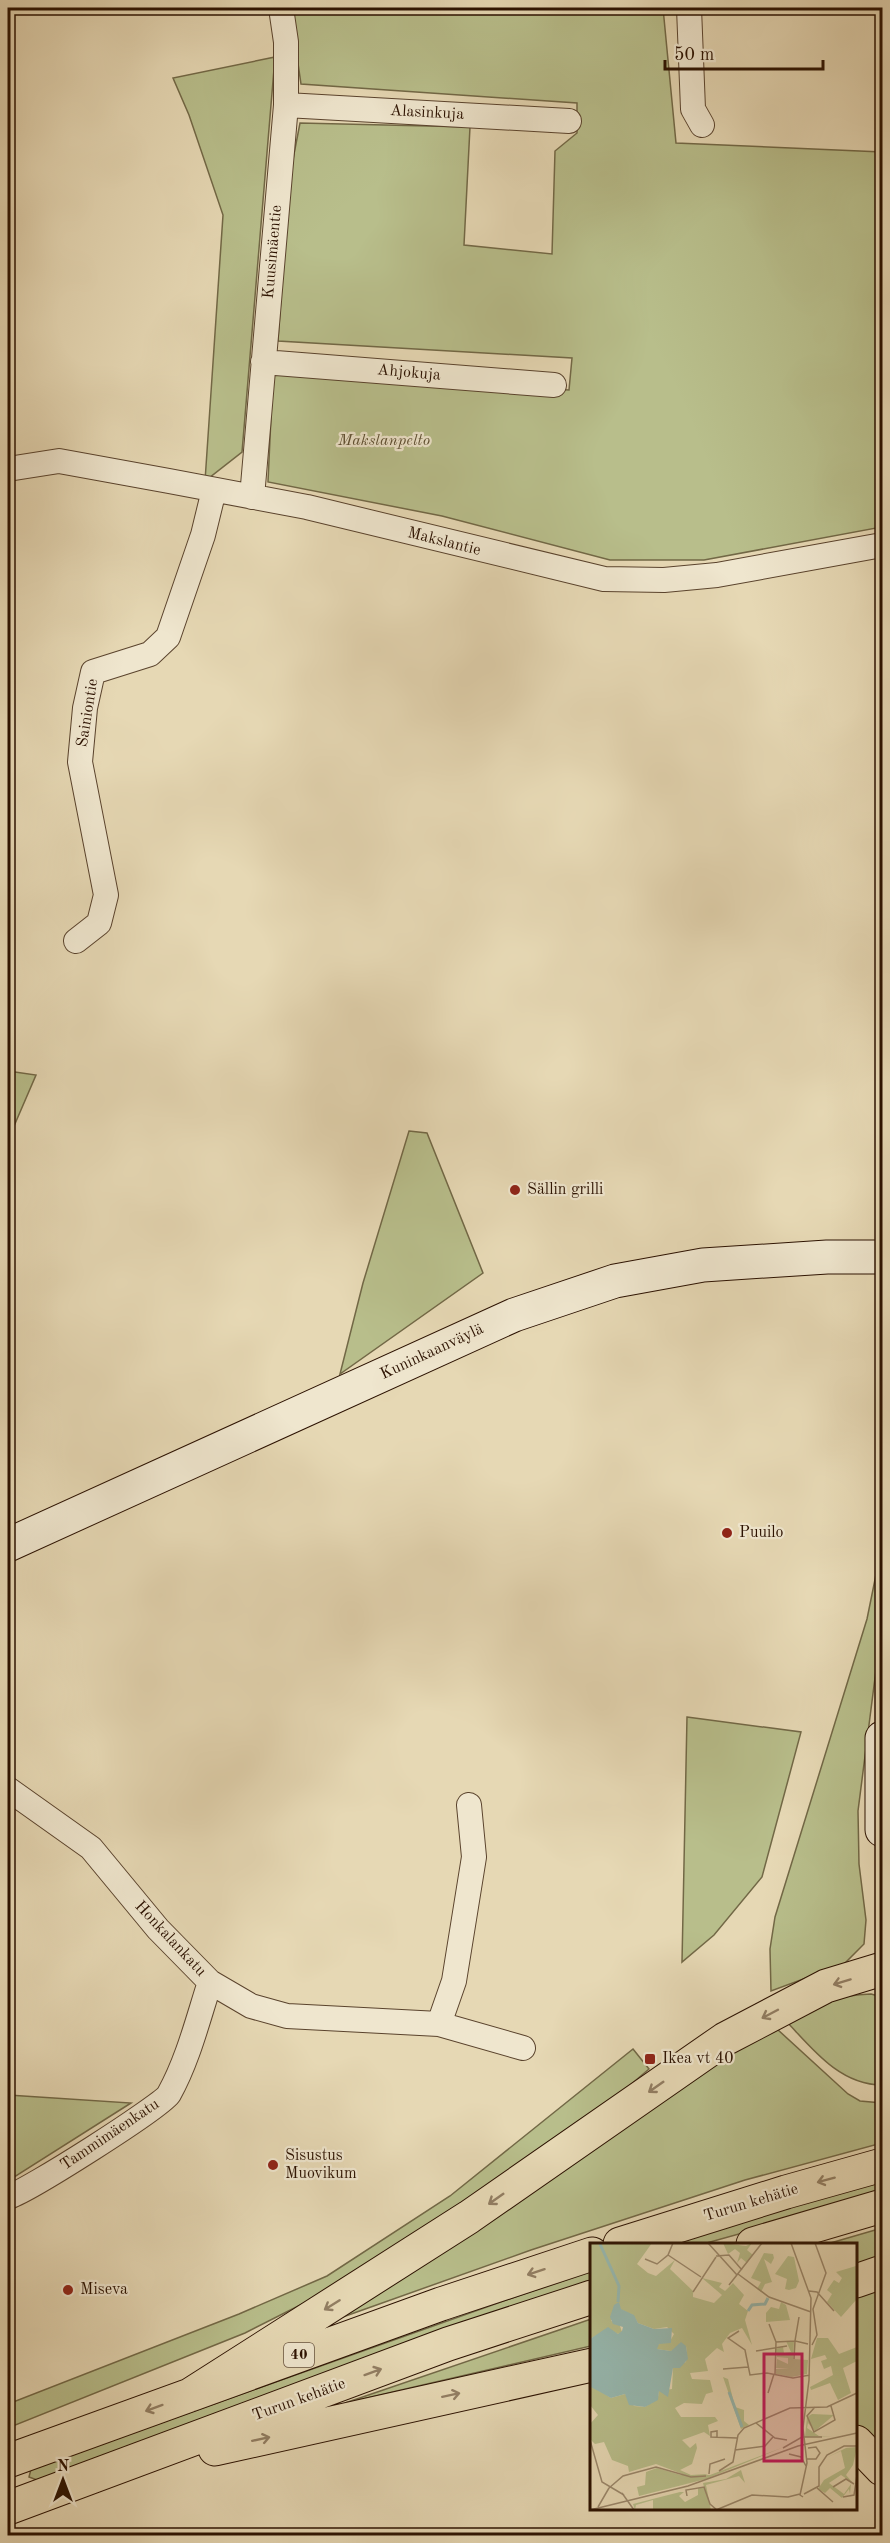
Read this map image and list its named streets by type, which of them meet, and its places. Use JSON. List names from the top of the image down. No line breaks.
{"streets":{"highway":["Turun kehätie","40"],"street":["Alasinkuja","Kuusimäentie","Ahjokuja","Makslantie","Sainiontie","Kuninkaanväylä","Honkalankatu","Tammimäenkatu"]},"crossings":[["Alasinkuja","Kuusimäentie"],["Kuusimäentie","Ahjokuja"],["Kuusimäentie","Makslantie"],["Makslantie","Sainiontie"],["Honkalankatu","Tammimäenkatu"]],"parks":["Makslanpelto"],"places":{"other":["Sällin grilli","Puuilo","Sisustus Muovikum","Miseva"],"transit":["Ikea vt 40"]},"scale_bar":"50 m","north":"top"}
